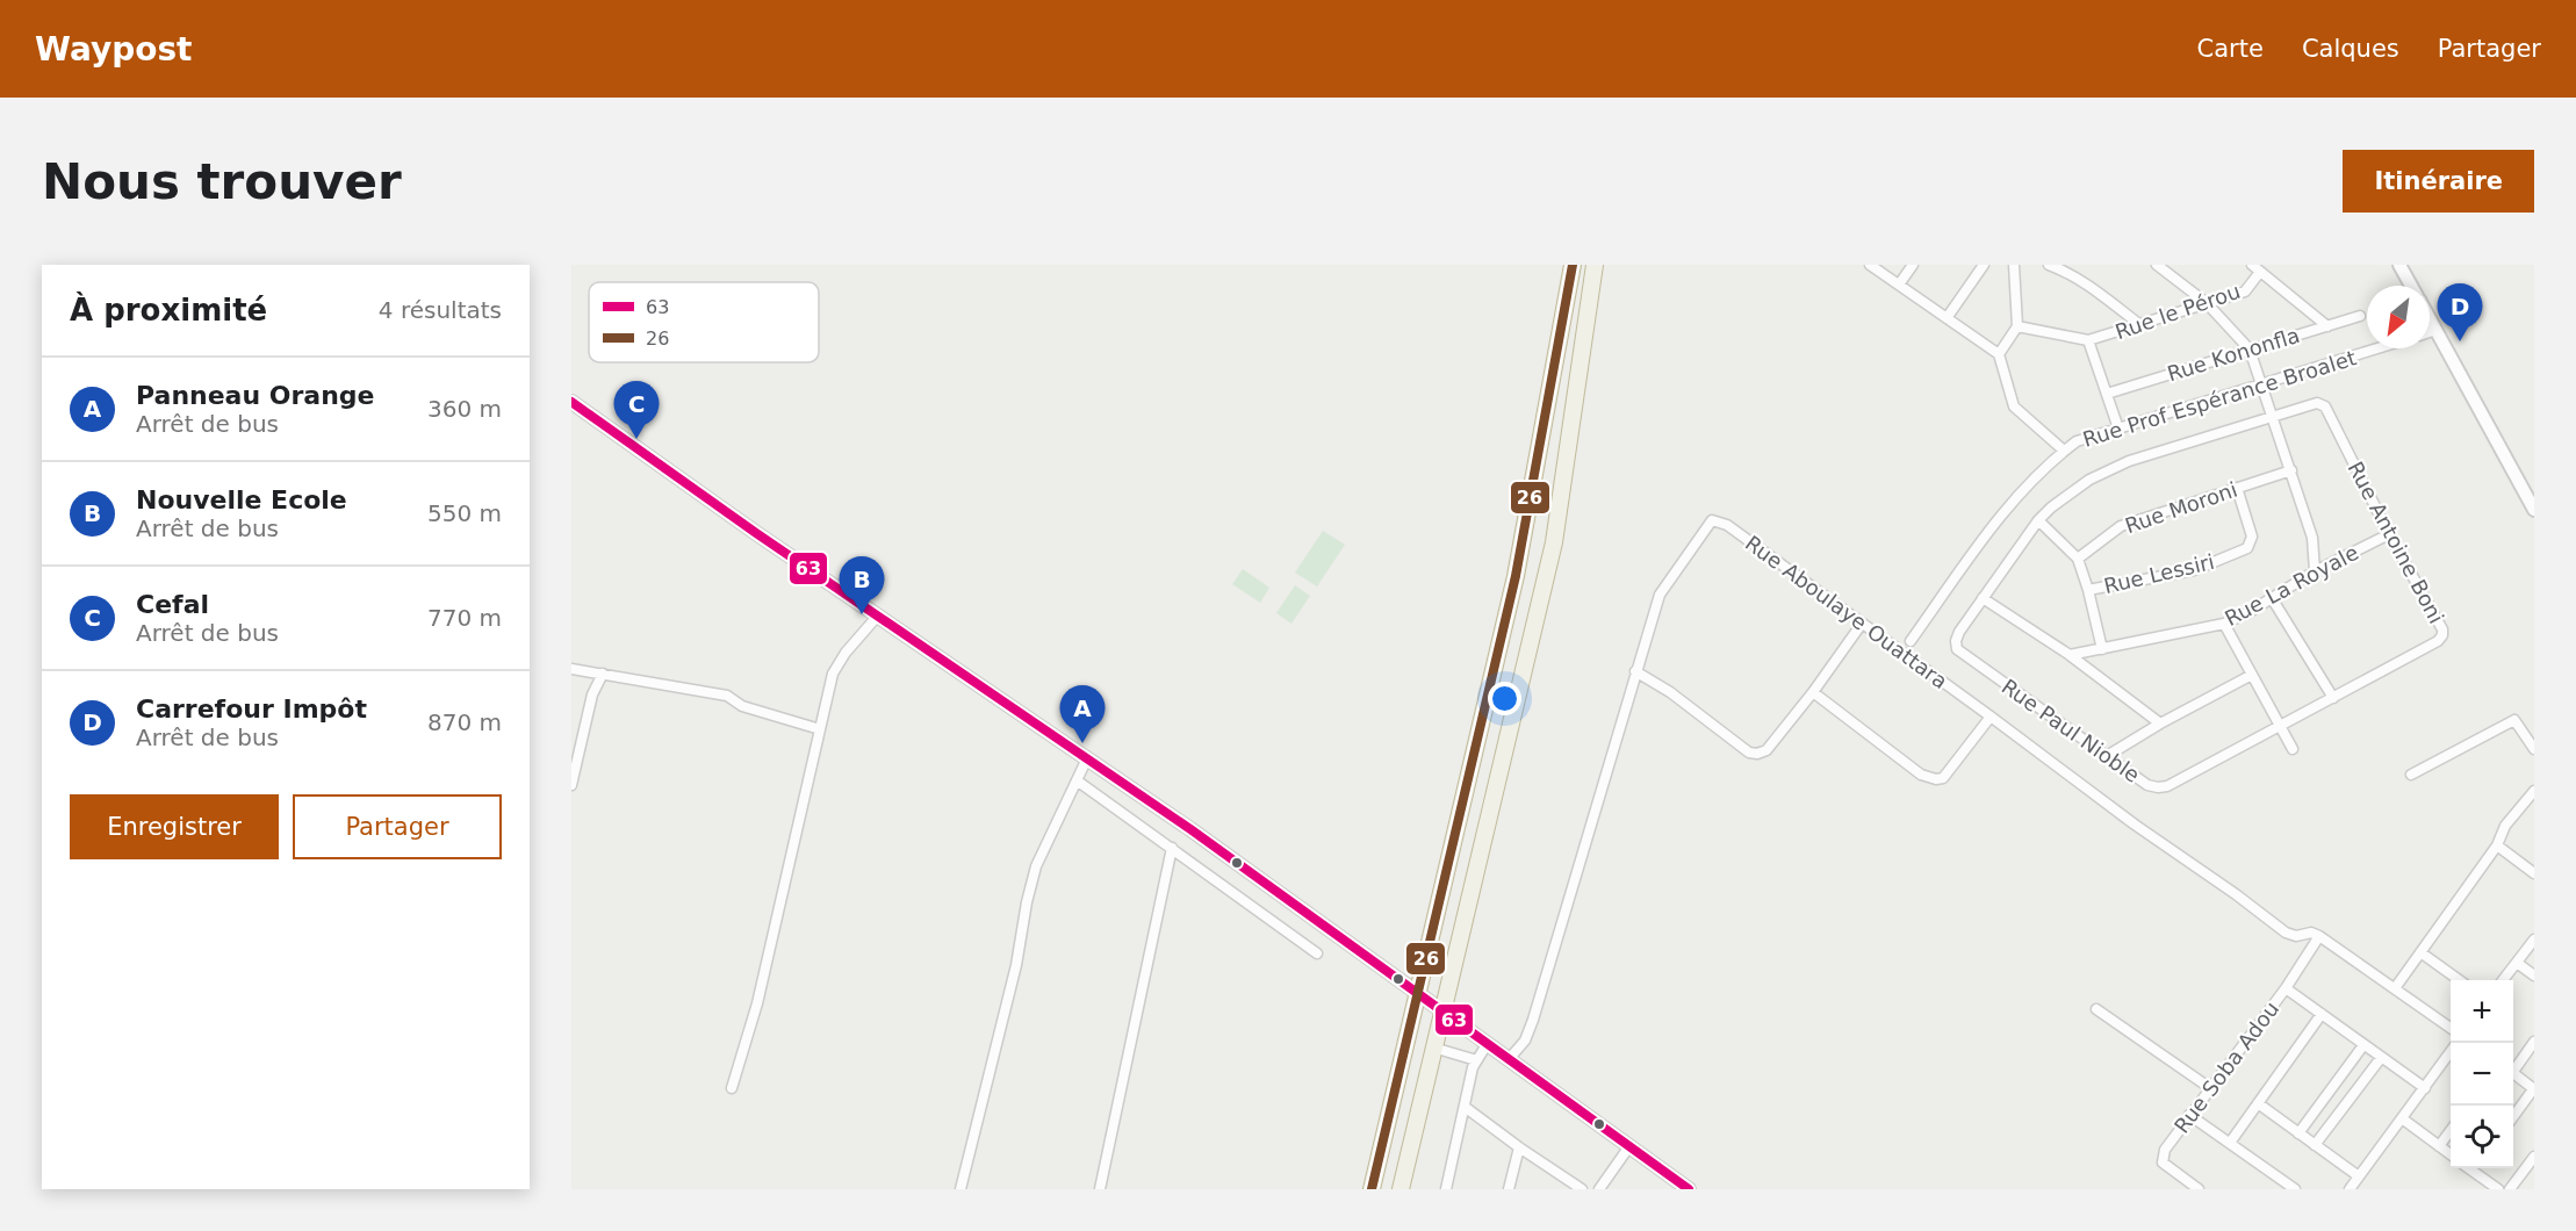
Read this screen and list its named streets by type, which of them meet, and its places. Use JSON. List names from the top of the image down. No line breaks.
{"streets":{"street":["Rue le Pérou","Rue Kononfla","Rue Prof Espérance Broalet","Rue Moroni","Rue Antoine Boni","Rue Lessiri","Rue La Royale","Rue Aboulaye Ouattara","Rue Paul Nioble","Rue Soba Adou"]},"crossings":[["Rue Moroni","Rue Lessiri"],["Rue Antoine Boni","Rue La Royale"],["Rue Antoine Boni","Rue Paul Nioble"],["Rue Aboulaye Ouattara","Rue Soba Adou"]],"lines":["transit line 26","transit line 63"],"legend":["63","26"],"north":"bottom left","page":{"header":"Waypost","nav":["Carte","Calques","Partager"],"buttons":["Itinéraire",["Enregistrer","Partager"]],"title":"Nous trouver","heading":["À proximité","4 résultats"],"pins":["D","C","B","A"],"list":[{"mark":"A","name":"Panneau Orange","note":"Arrêt de bus","value":"360 m"},{"mark":"B","name":"Nouvelle Ecole","note":"Arrêt de bus","value":"550 m"},{"mark":"C","name":"Cefal","note":"Arrêt de bus","value":"770 m"},{"mark":"D","name":"Carrefour Impôt","note":"Arrêt de bus","value":"870 m"}],"map_buttons":["+","−"]}}
